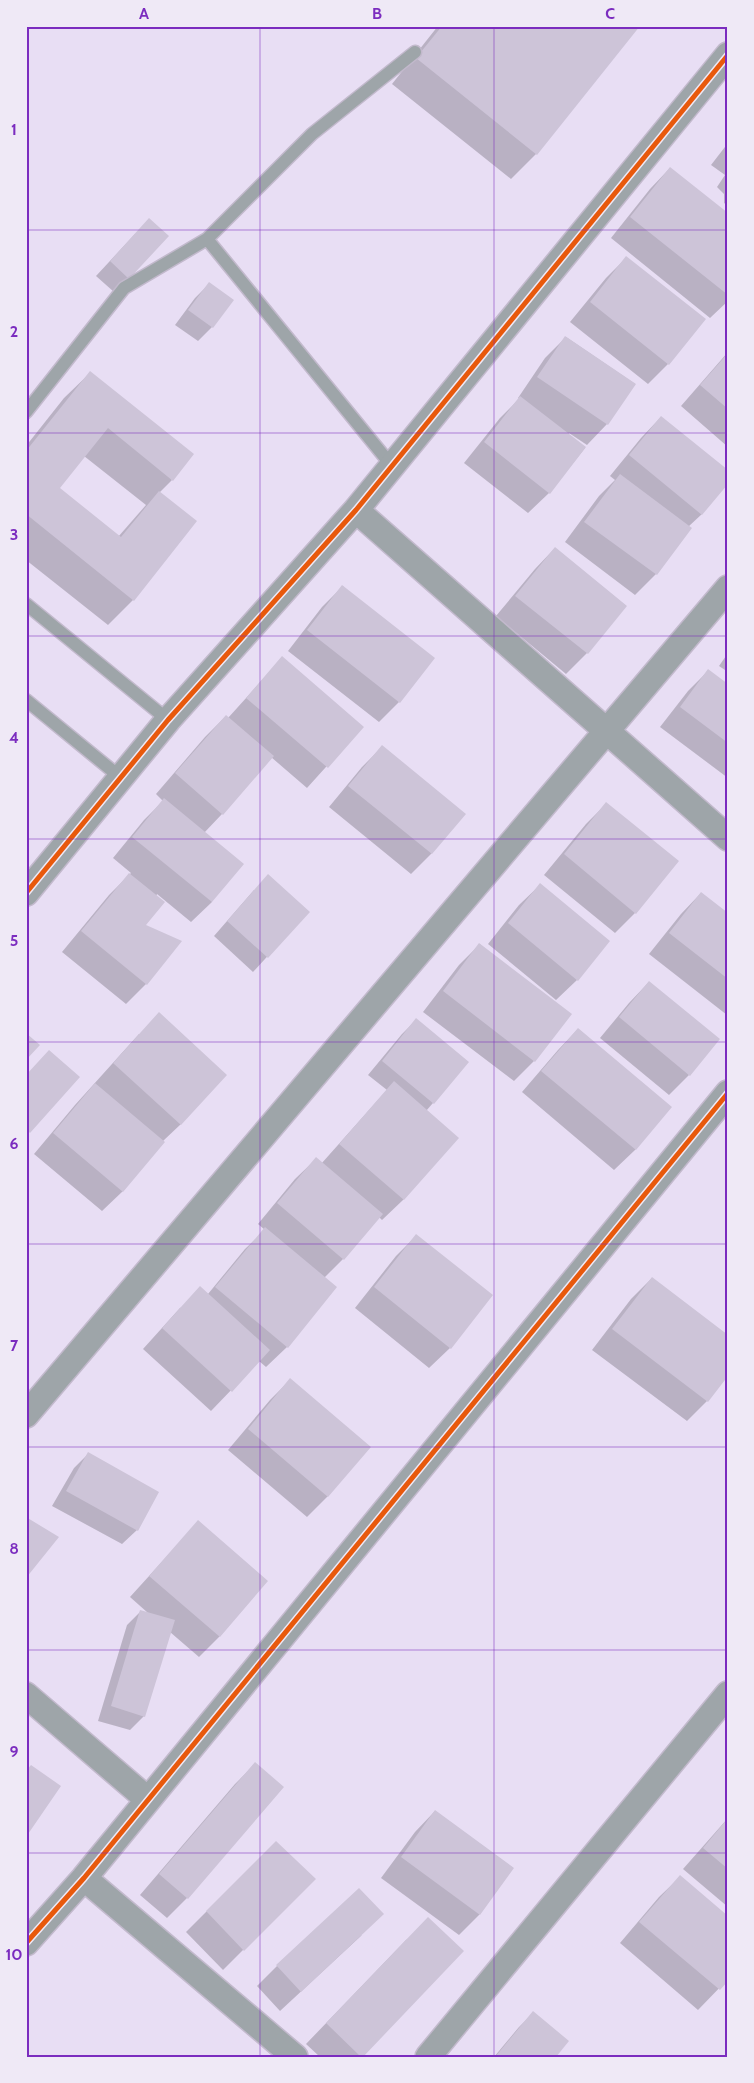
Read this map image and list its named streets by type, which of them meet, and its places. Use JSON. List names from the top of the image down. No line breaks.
{"grid":{"columns":["A","B","C"],"rows":["1","2","3","4","5","6","7","8","9","10"]}}
